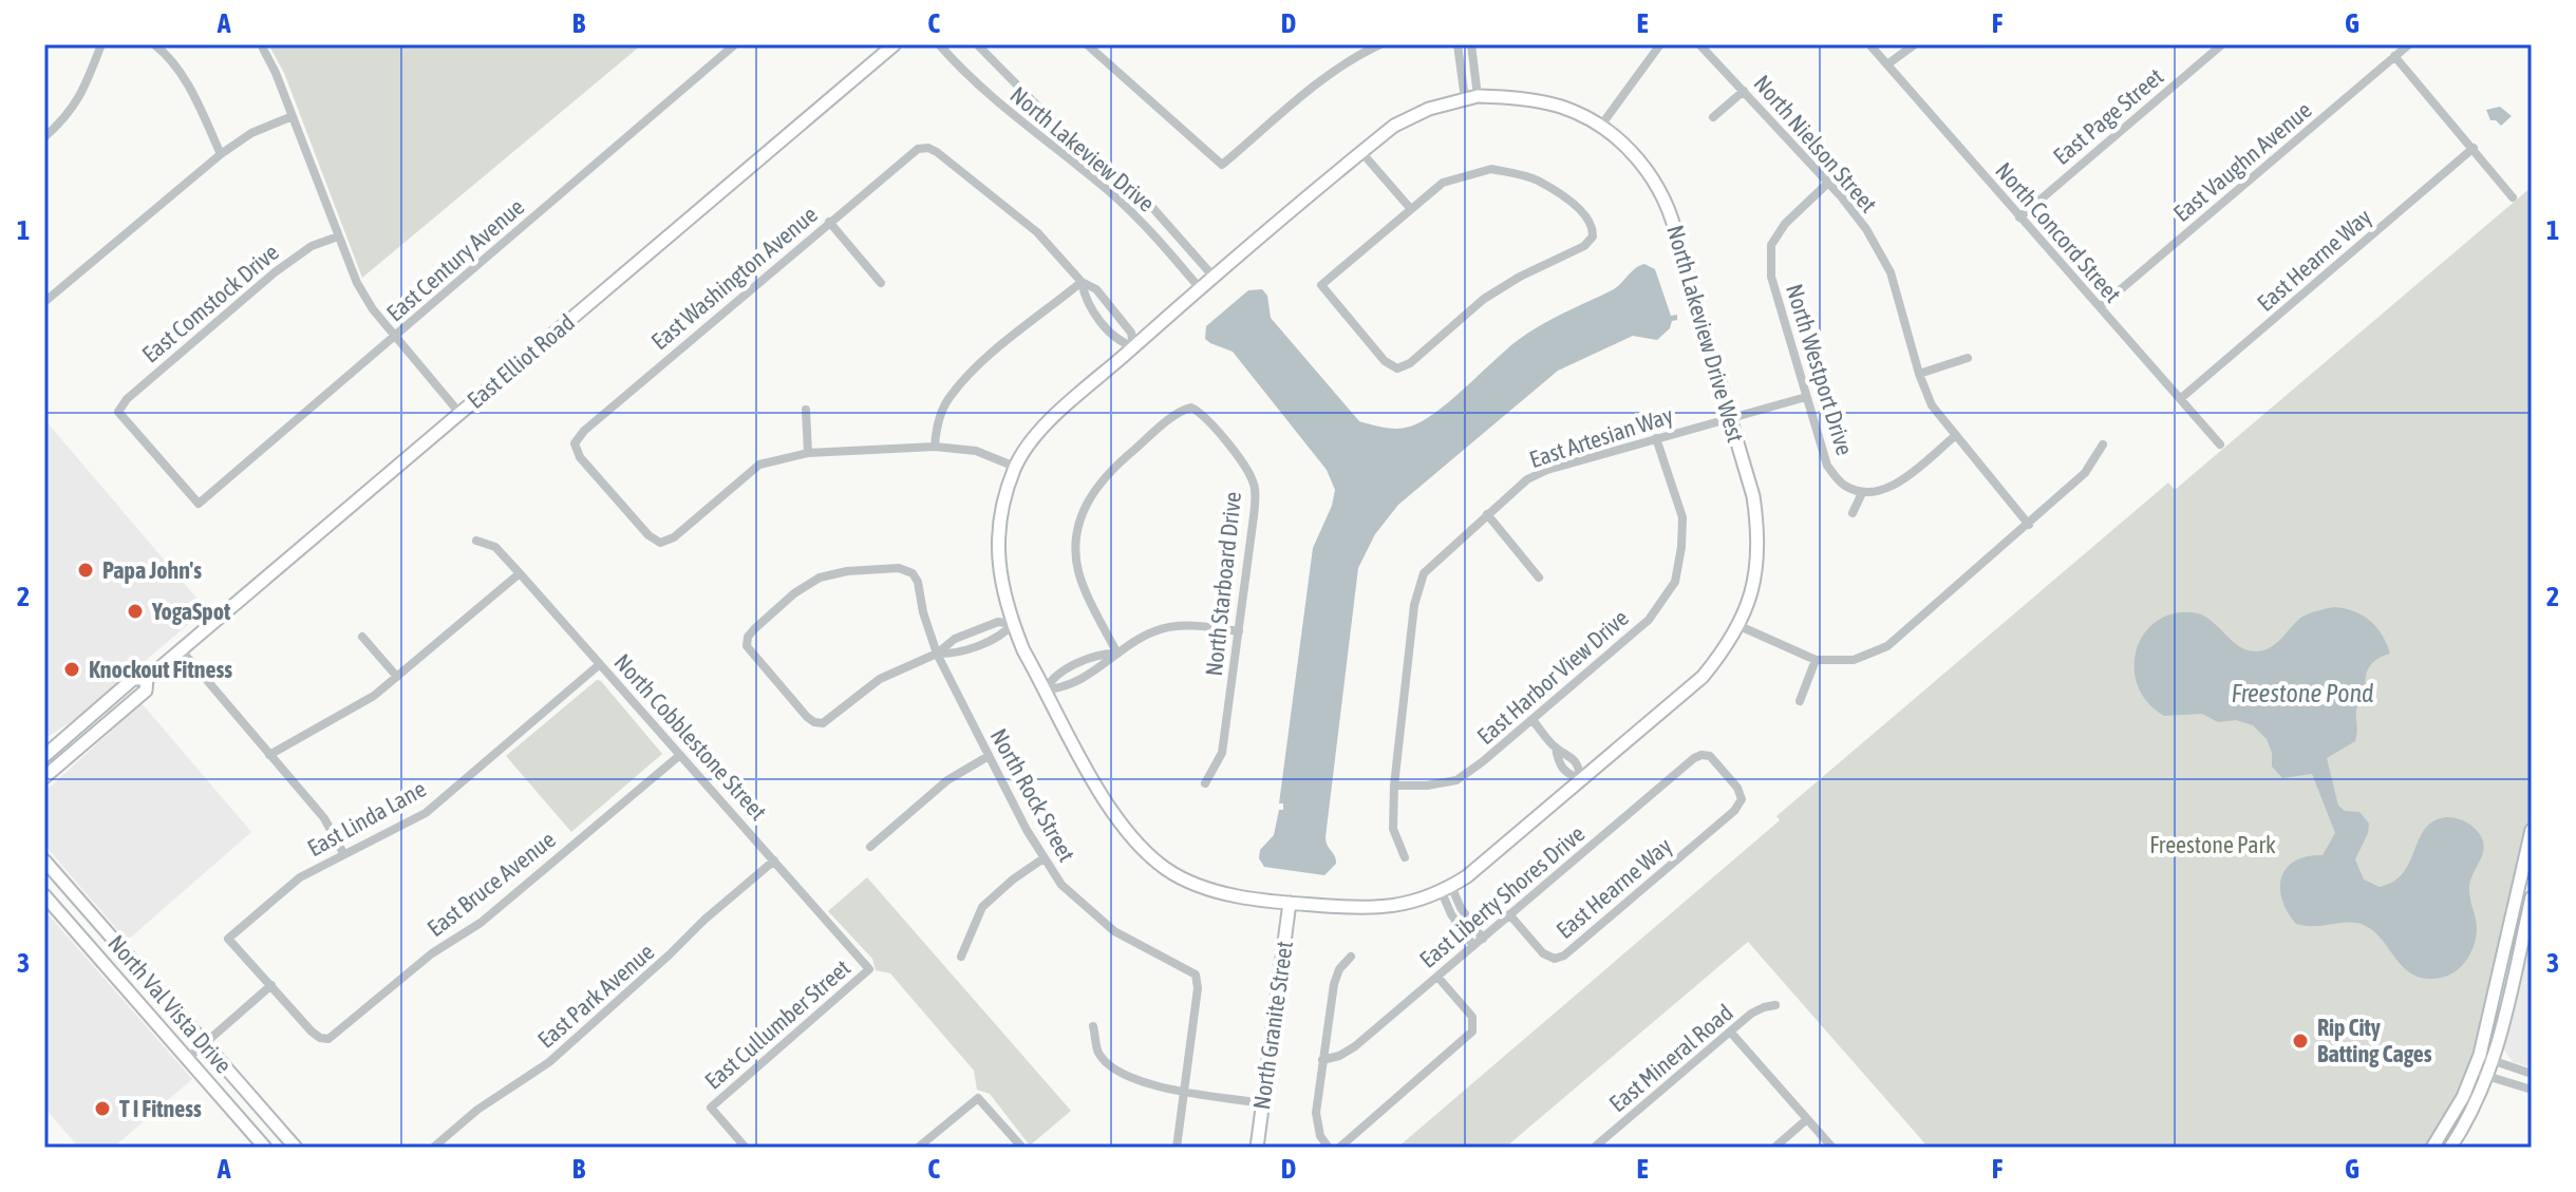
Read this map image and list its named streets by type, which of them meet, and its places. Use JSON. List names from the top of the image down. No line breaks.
{"streets":{"street":["East Page Street","North Nielson Street","North Lakeview Drive","East Vaughn Avenue","North Concord Street","East Century Avenue","East Hearne Way","East Washington Avenue","East Comstock Drive","North Lakeview Drive West","East Elliot Road","North Westport Drive","East Artesian Way","North Starboard Drive","East Harbor View Drive","North Cobblestone Street","North Rock Street","East Linda Lane","East Bruce Avenue","East Liberty Shores Drive","East Park Avenue","North Val Vista Drive","East Cullumber Street","North Granite Street","East Mineral Road"]},"crossings":[["East Page Street","North Concord Street"],["North Nielson Street","North Westport Drive"],["North Lakeview Drive","North Lakeview Drive West"],["East Vaughn Avenue","North Concord Street"],["North Concord Street","East Hearne Way"],["East Century Avenue","East Comstock Drive"],["East Hearne Way","East Liberty Shores Drive"],["North Lakeview Drive West","East Artesian Way"],["North Lakeview Drive West","North Granite Street"],["North Westport Drive","East Artesian Way"],["East Artesian Way","East Harbor View Drive"],["North Cobblestone Street","East Linda Lane"],["North Cobblestone Street","East Bruce Avenue"],["North Cobblestone Street","East Park Avenue"],["North Cobblestone Street","East Cullumber Street"],["East Linda Lane","East Bruce Avenue"]],"water":["Freestone Pond"],"parks":["Freestone Park"],"places":["Papa John's","YogaSpot","Knockout Fitness","Rip City Batting Cages","T I Fitness"],"grid":{"columns":["A","B","C","D","E","F","G"],"rows":["1","2","3"]}}
